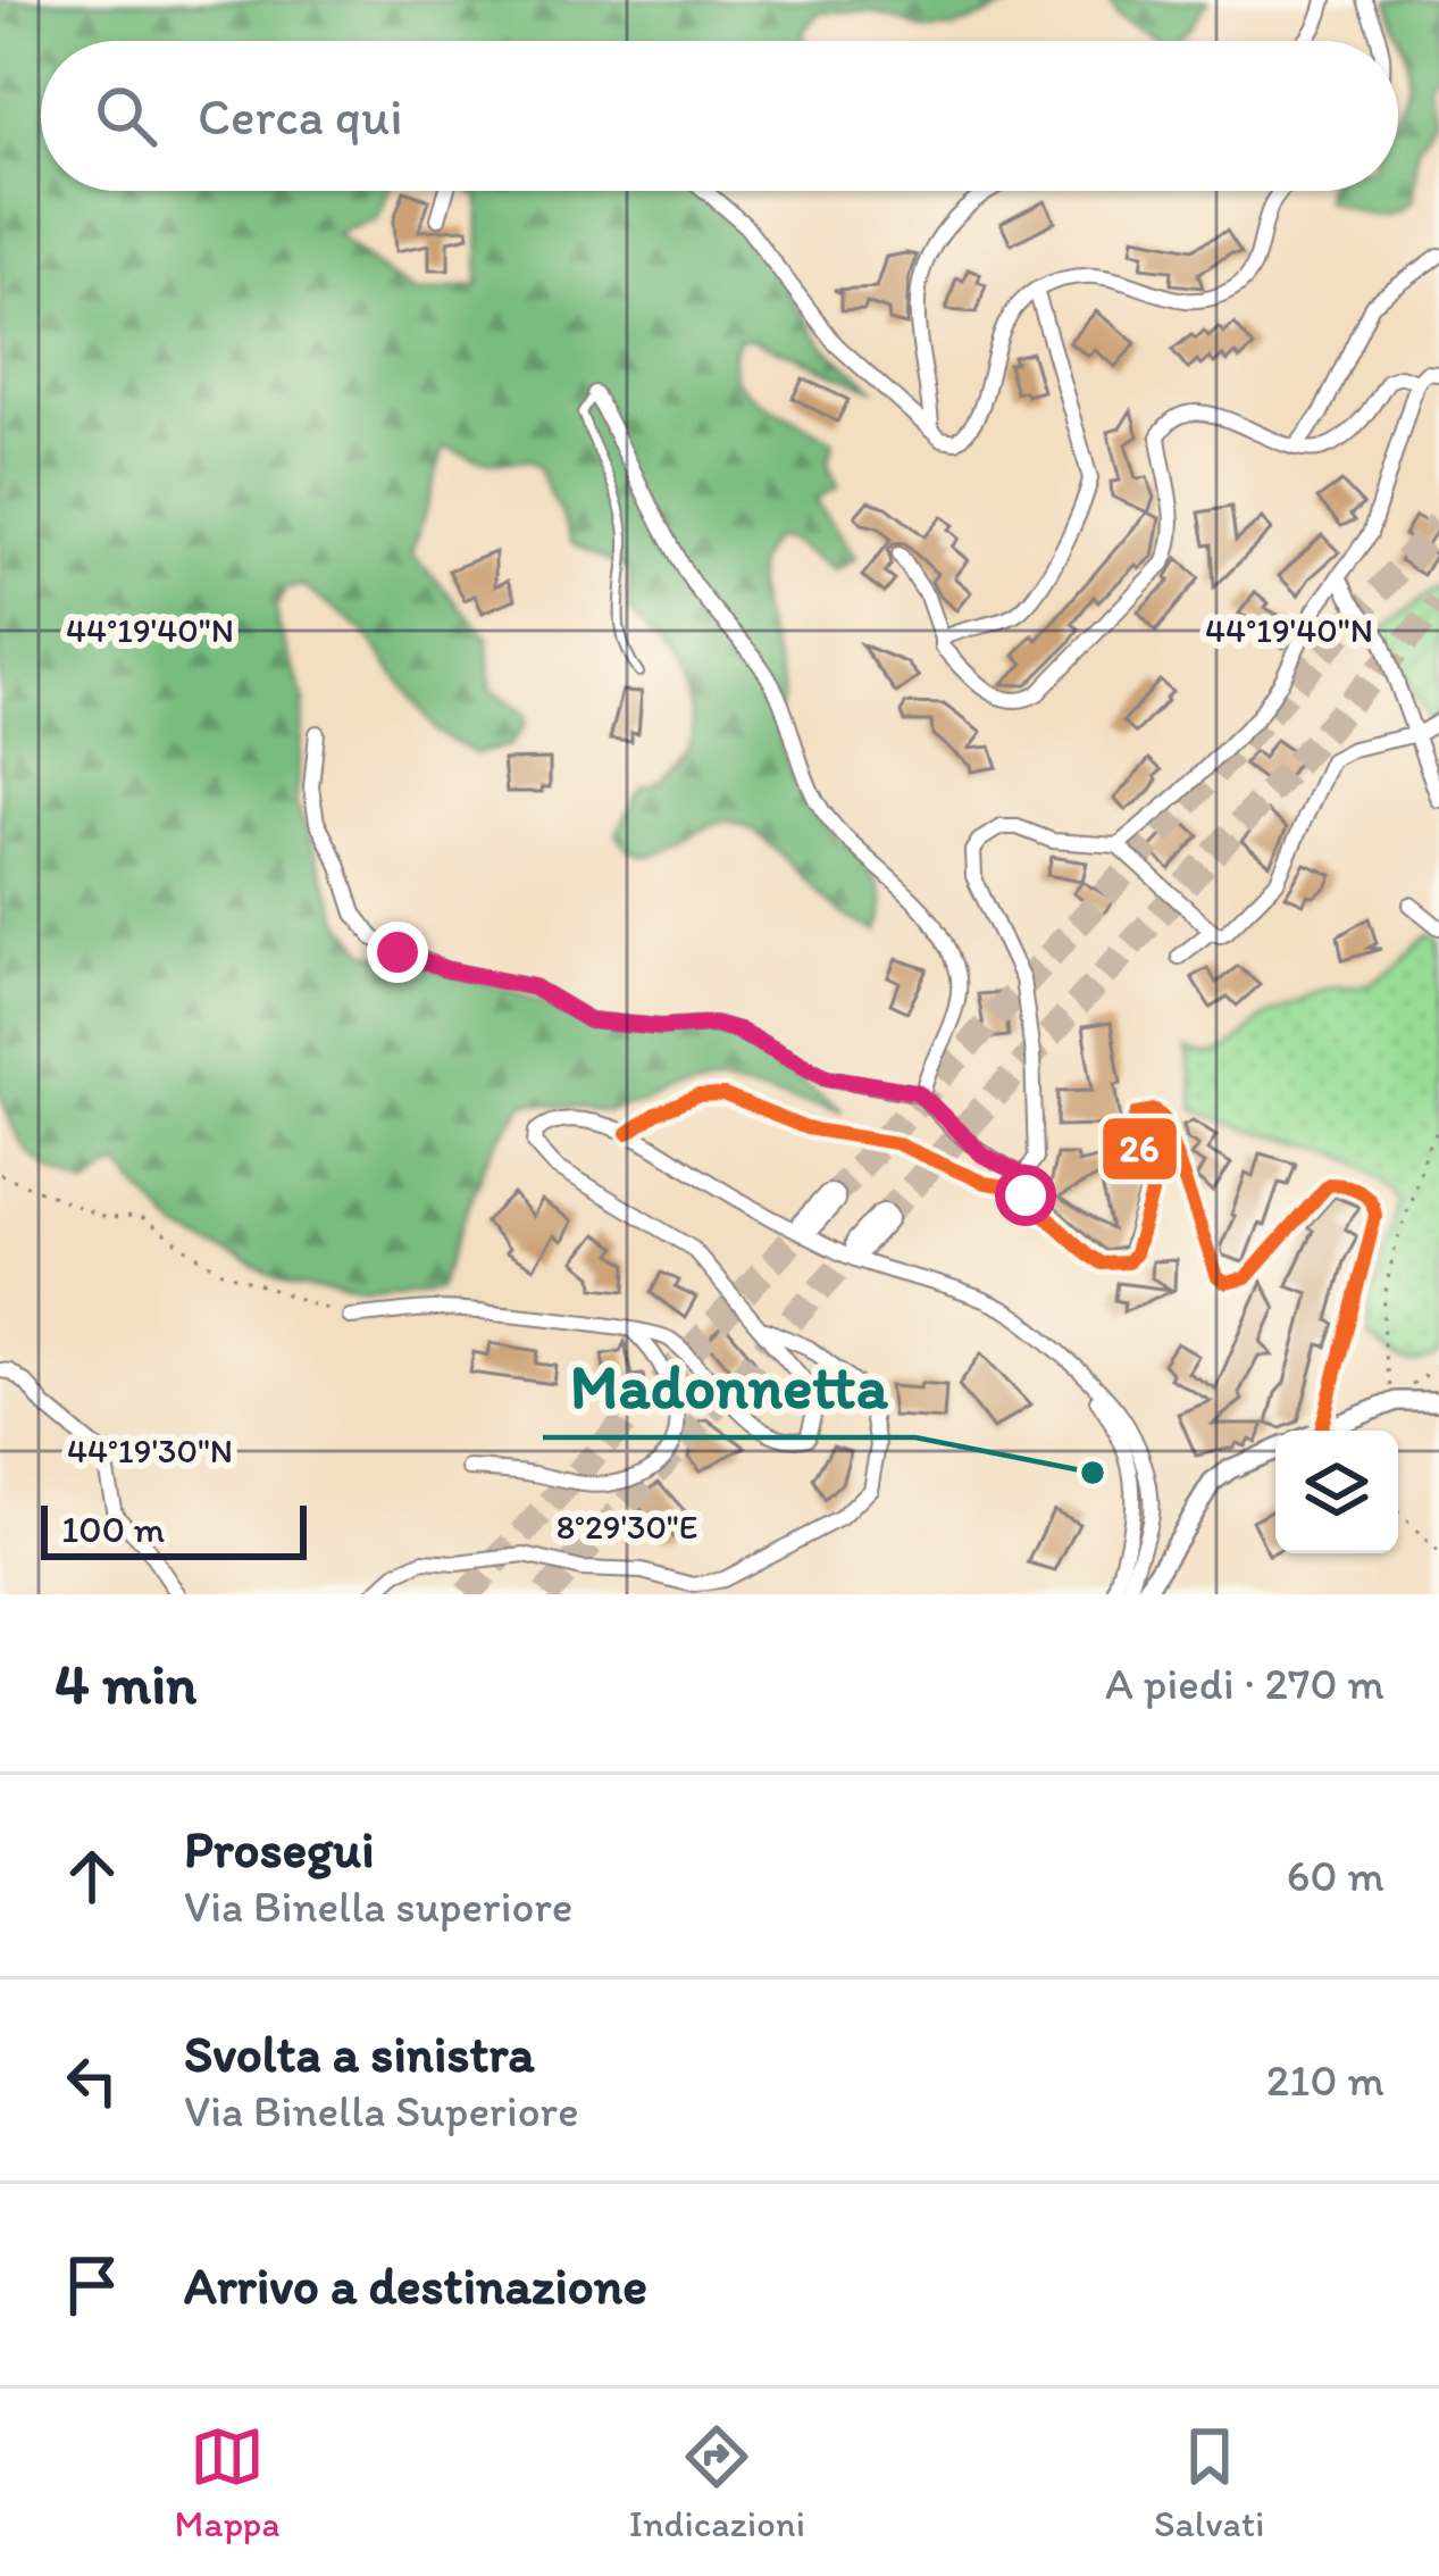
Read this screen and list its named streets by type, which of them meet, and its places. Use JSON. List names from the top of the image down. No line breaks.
{"places":["Madonnetta"],"lines":["transit line 26"],"scale_bar":"100 m","page":{"search":"Cerca qui","scale":"100 m","heading":["4 min","A piedi · 270 m"],"list":[["Prosegui","Via Binella superiore","60 m"],["Svolta a sinistra","Via Binella Superiore","210 m"],"Arrivo a destinazione"],"nav":["Mappa","Indicazioni","Salvati"]},"coordinates":["44°19'40\"N","44°19'30\"N","8°29'30\"E"]}
